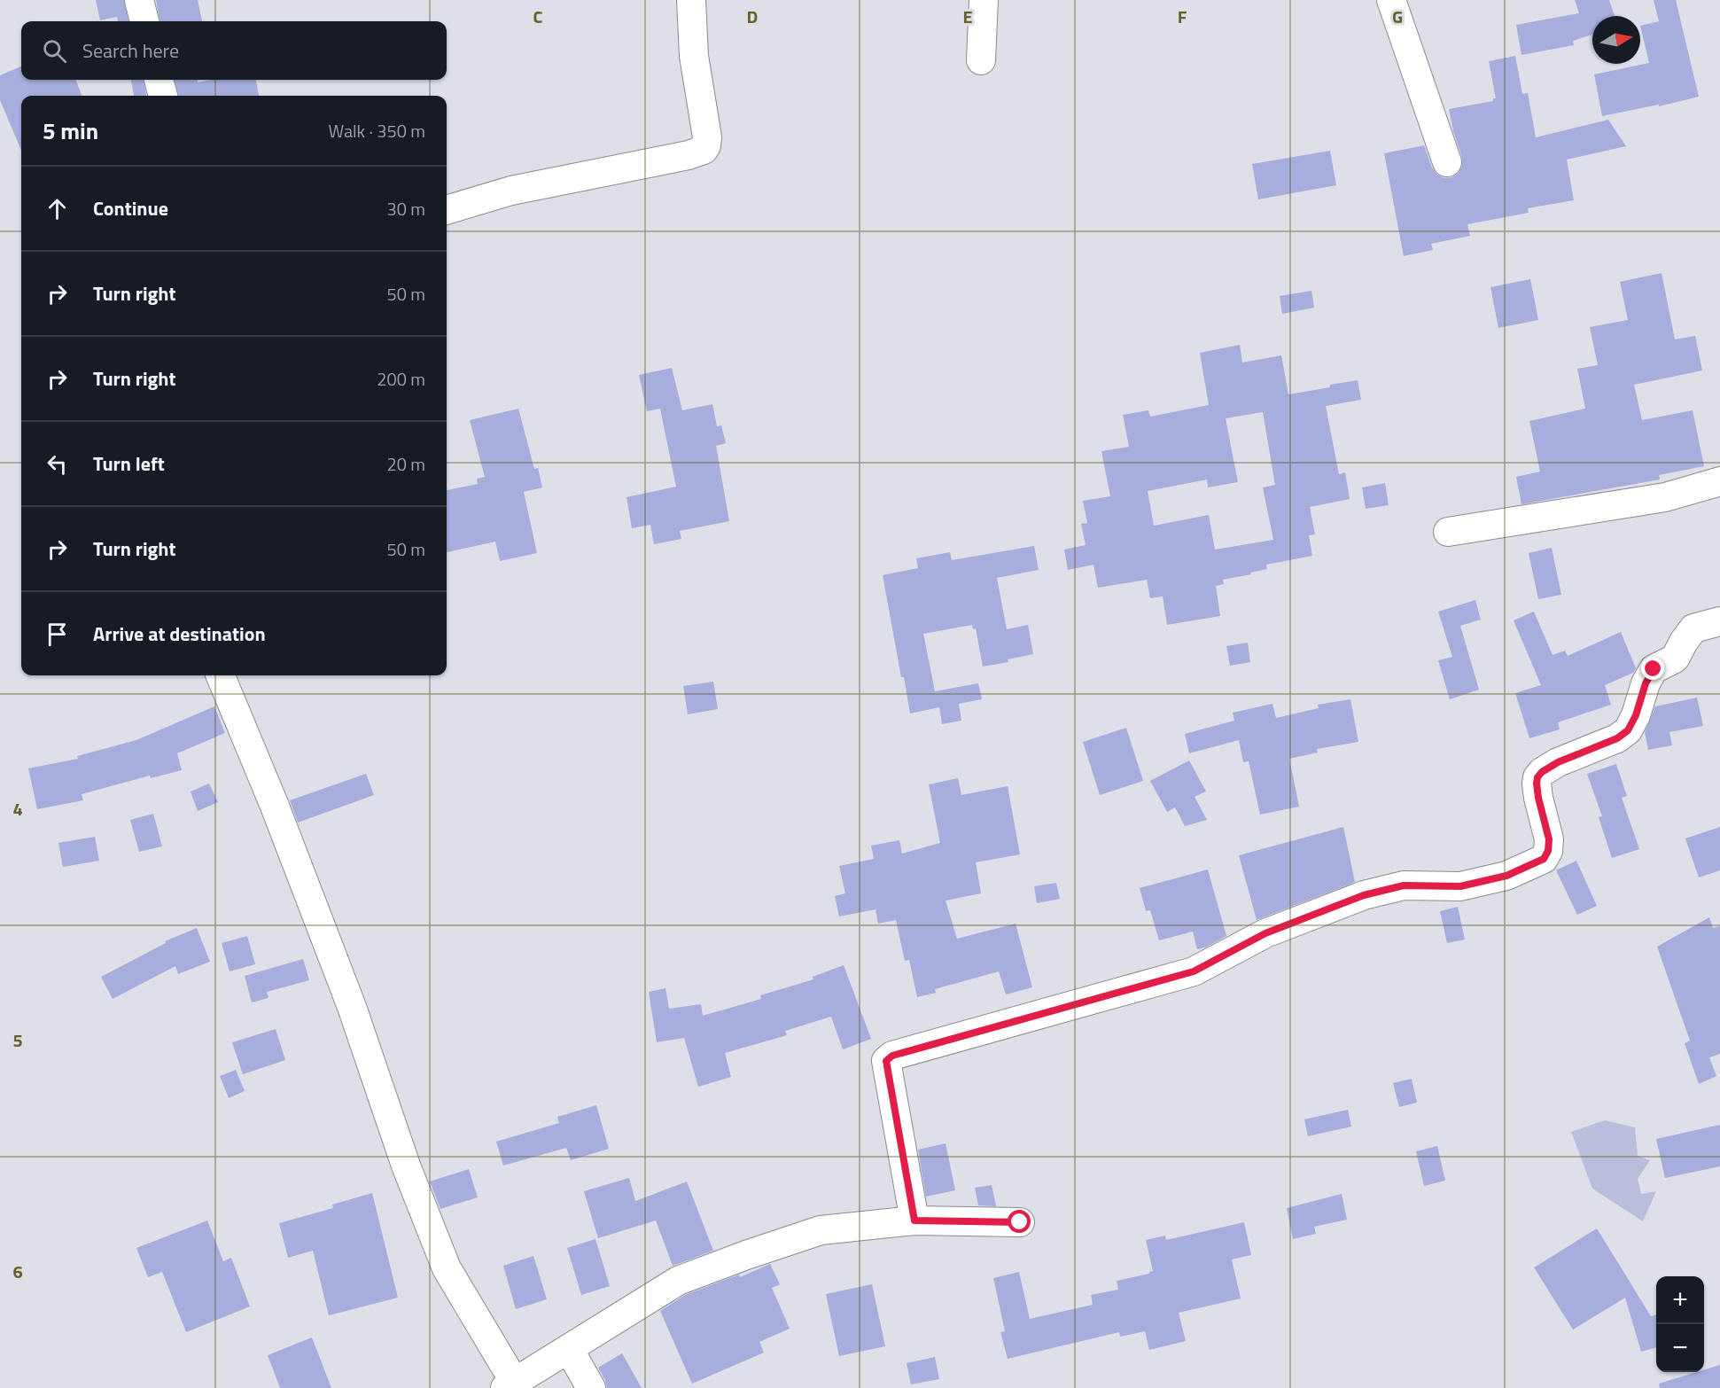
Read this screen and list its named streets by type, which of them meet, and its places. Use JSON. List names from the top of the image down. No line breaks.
{"north":"right","page":{"search":"Search here","heading":["5 min","Walk · 350 m"],"list":[["Continue","30 m"],["Turn right","50 m"],["Turn right","200 m"],["Turn left","20 m"],["Turn right","50 m"],"Arrive at destination"],"map_buttons":["+","−"]},"grid":{"columns":["C","D","E","F","G"],"rows":["4","5","6"]}}
